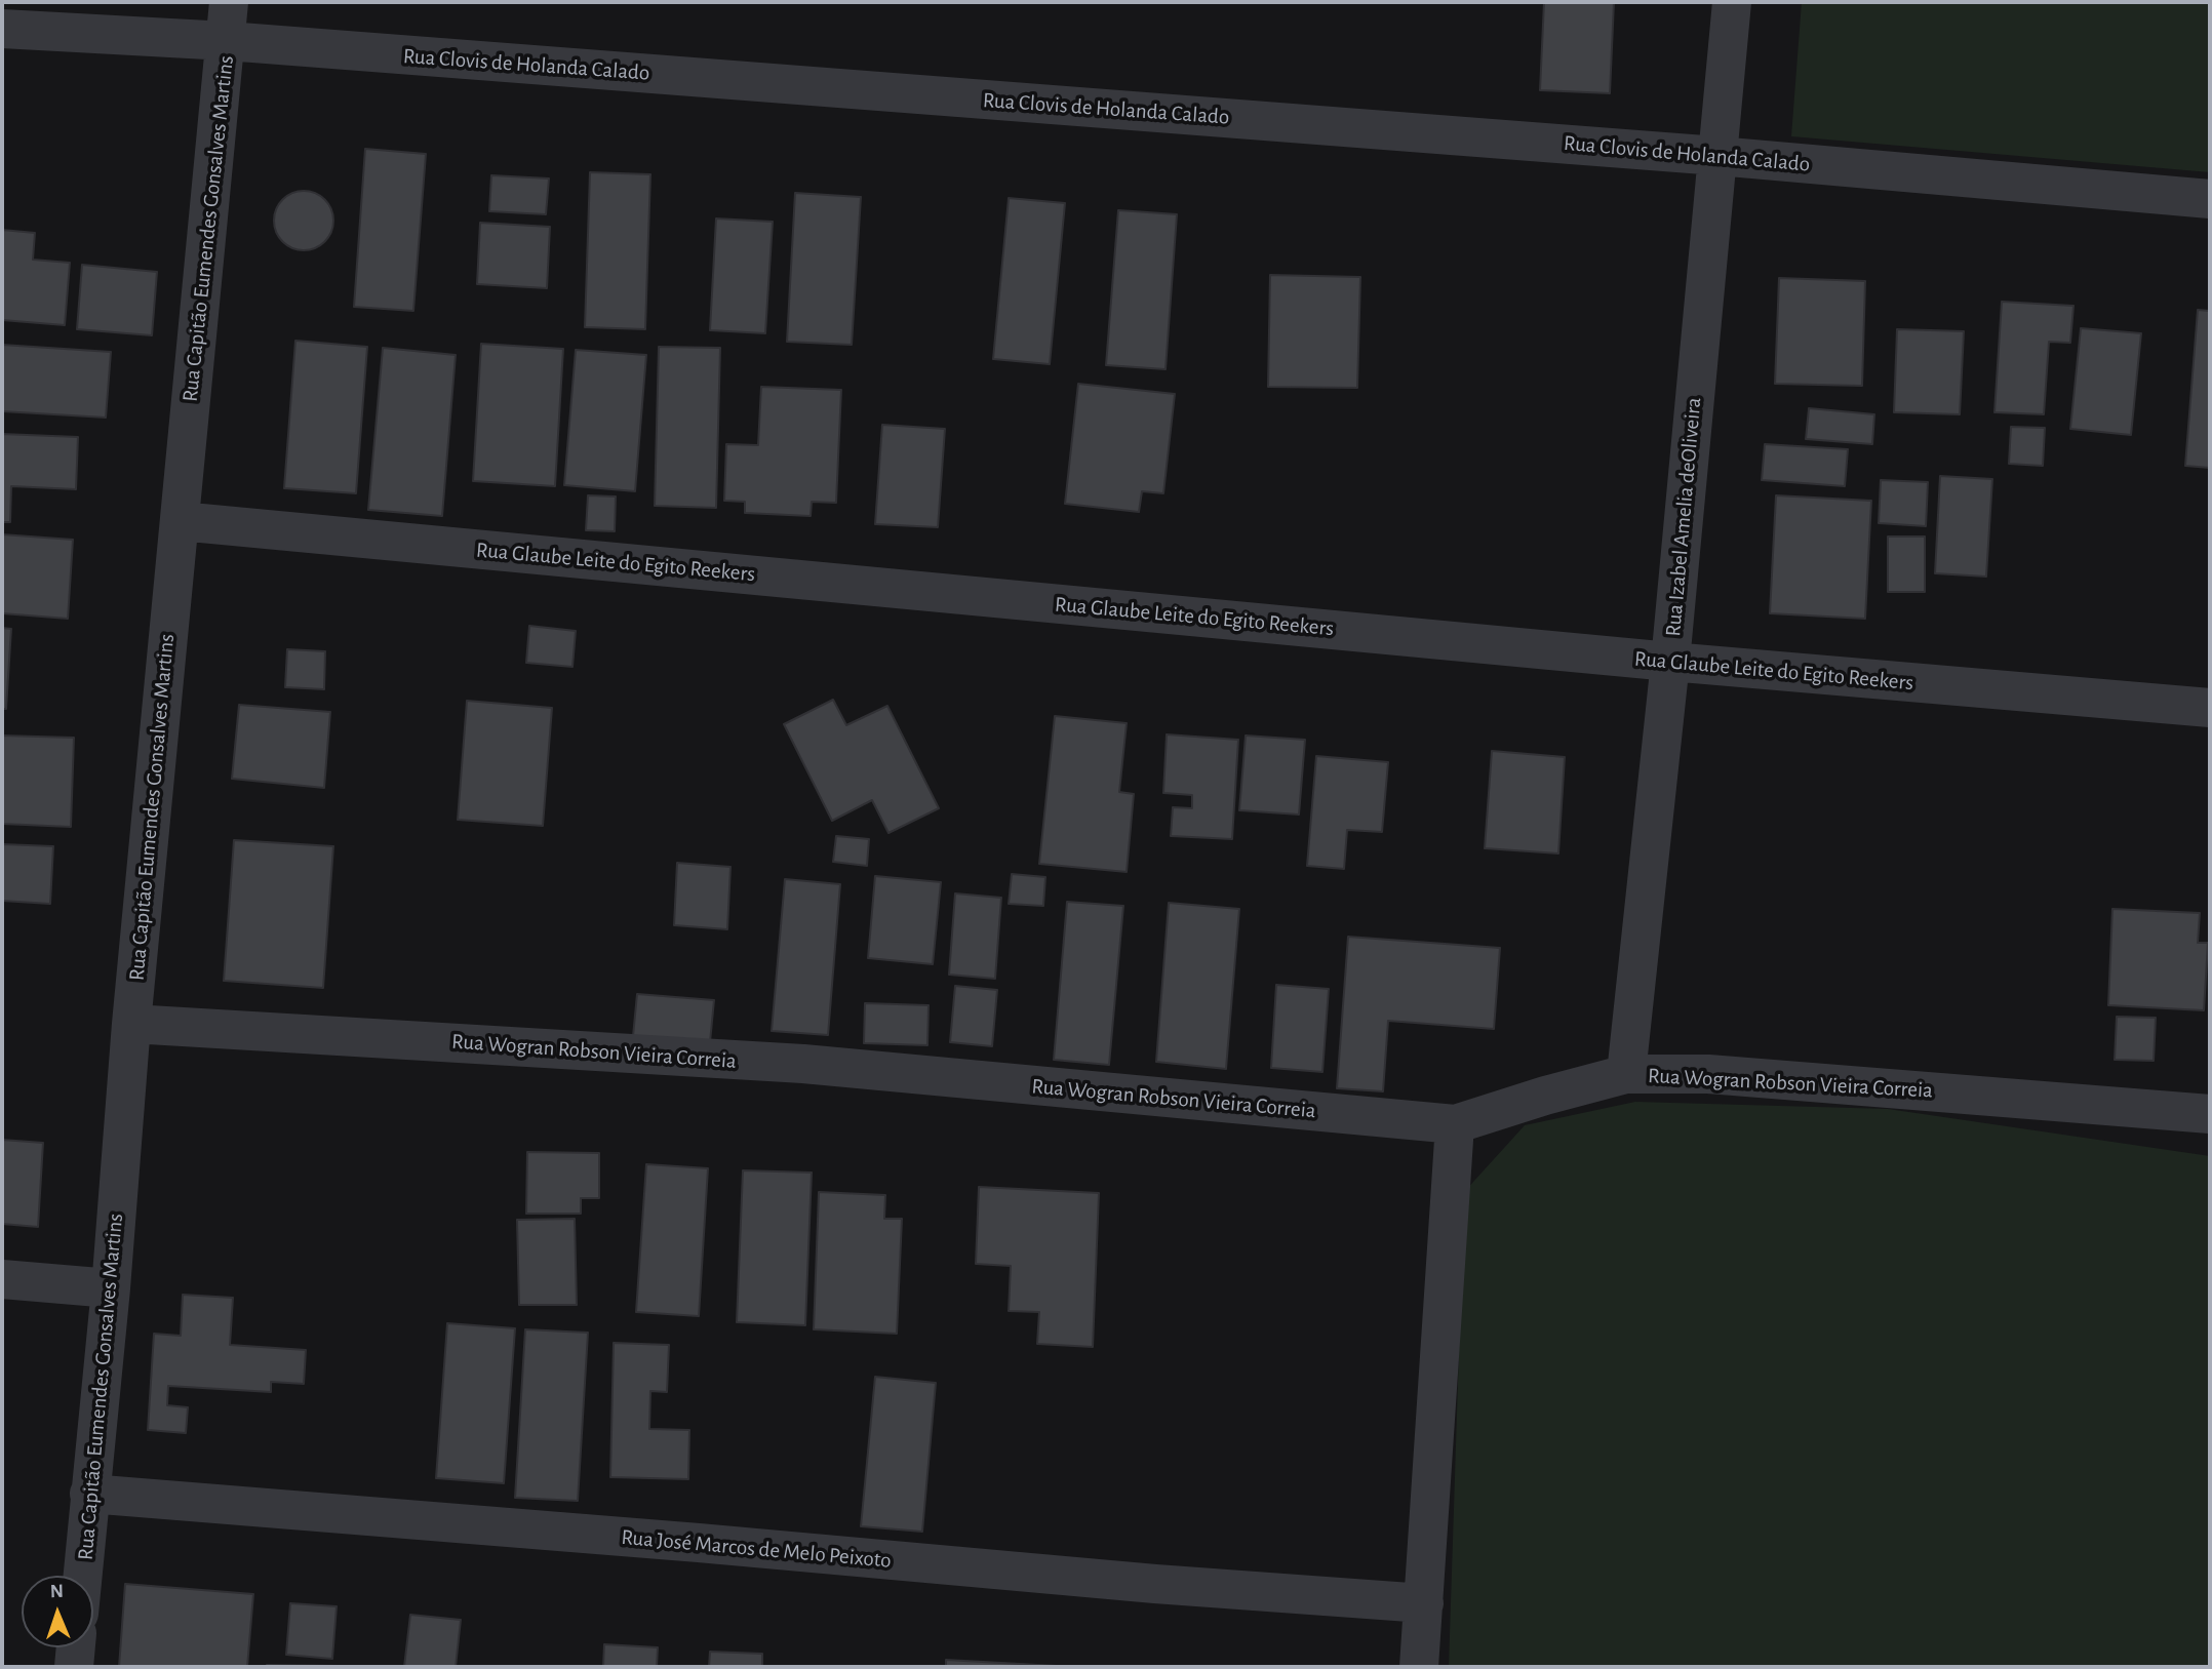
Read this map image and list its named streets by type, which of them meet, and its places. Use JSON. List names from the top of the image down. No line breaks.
{"streets":{"street":["Rua Clovis de Holanda Calado","Rua Capitão Eumendes Gonsalves Martins","Rua Izabel Amelia deOliveira","Rua Glaube Leite do Egito Reekers","Rua Wogran Robson Vieira Correia","Rua José Marcos de Melo Peixoto"]},"crossings":[["Rua Clovis de Holanda Calado","Rua Capitão Eumendes Gonsalves Martins"],["Rua Clovis de Holanda Calado","Rua Izabel Amelia deOliveira"],["Rua Capitão Eumendes Gonsalves Martins","Rua Glaube Leite do Egito Reekers"],["Rua Capitão Eumendes Gonsalves Martins","Rua Wogran Robson Vieira Correia"],["Rua Capitão Eumendes Gonsalves Martins","Rua José Marcos de Melo Peixoto"],["Rua Izabel Amelia deOliveira","Rua Glaube Leite do Egito Reekers"],["Rua Izabel Amelia deOliveira","Rua Wogran Robson Vieira Correia"]],"north":"top"}
